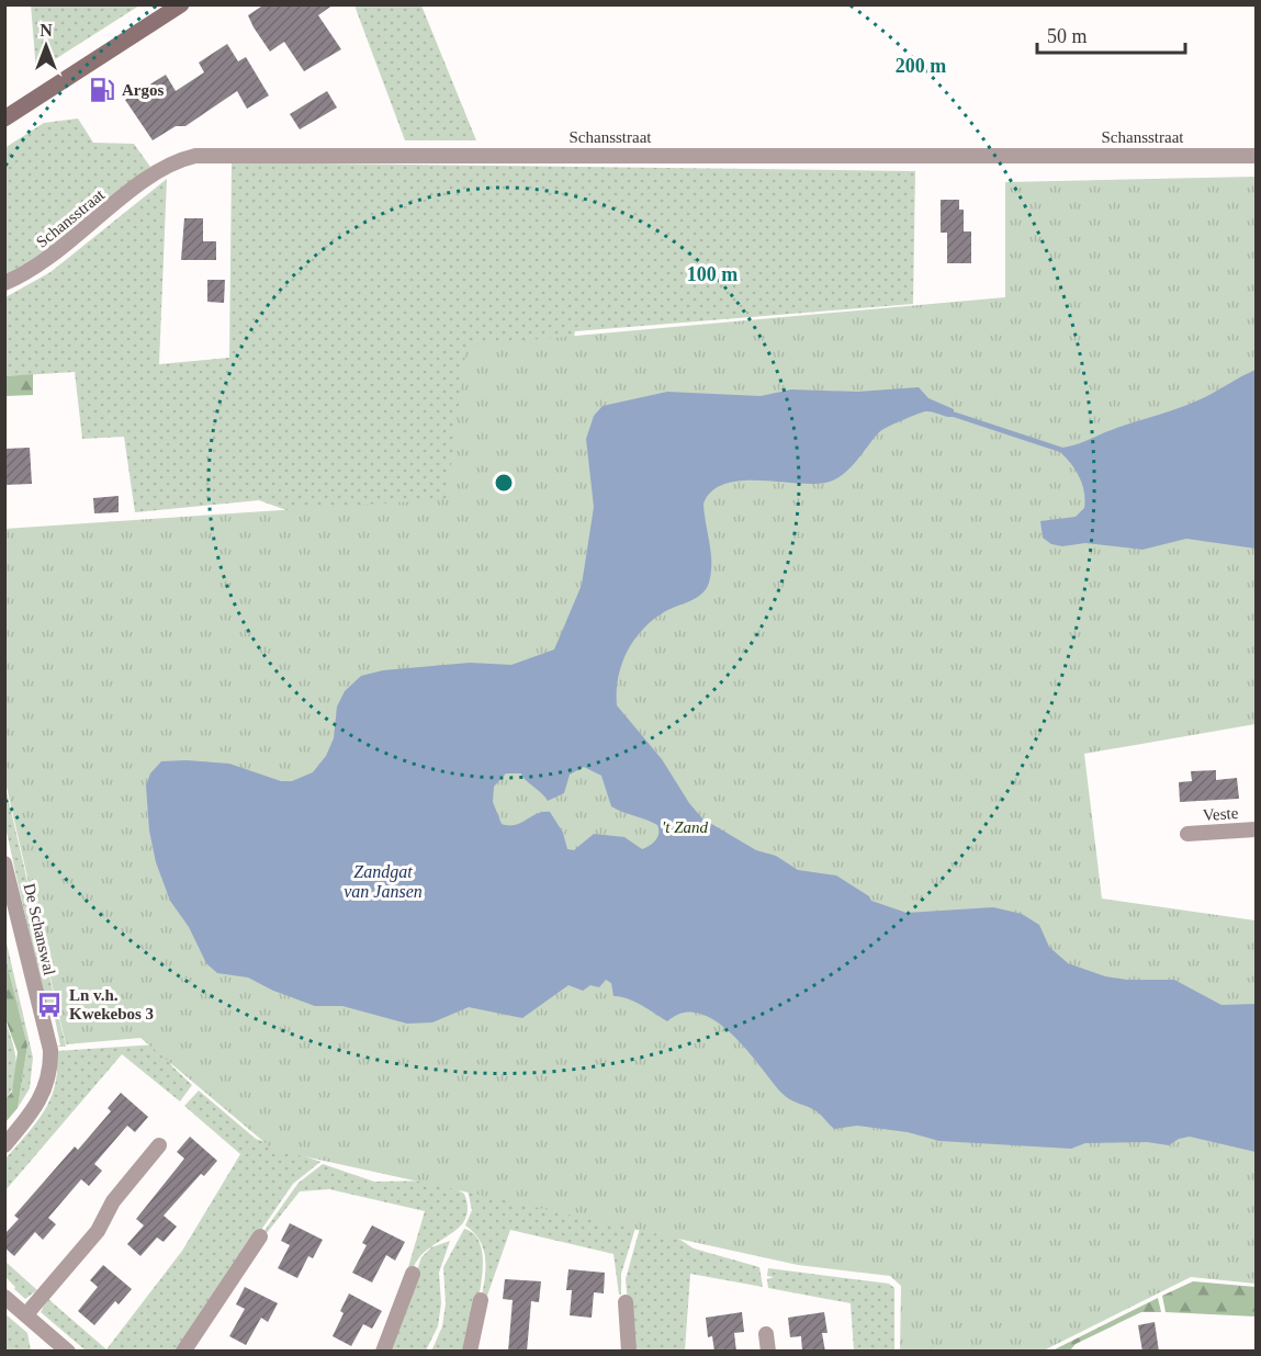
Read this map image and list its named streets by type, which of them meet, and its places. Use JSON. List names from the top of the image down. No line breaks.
{"streets":{"street":["Schansstraat","Veste","De Schanswal"]},"water":["Zandgat van Jansen"],"parks":["'t Zand"],"places":{"fuel station":["Argos"],"bus stop":["Ln v.h. Kwekebos 3"]},"scale_bar":"50 m","north":"top","rings":["200 m","100 m"]}
